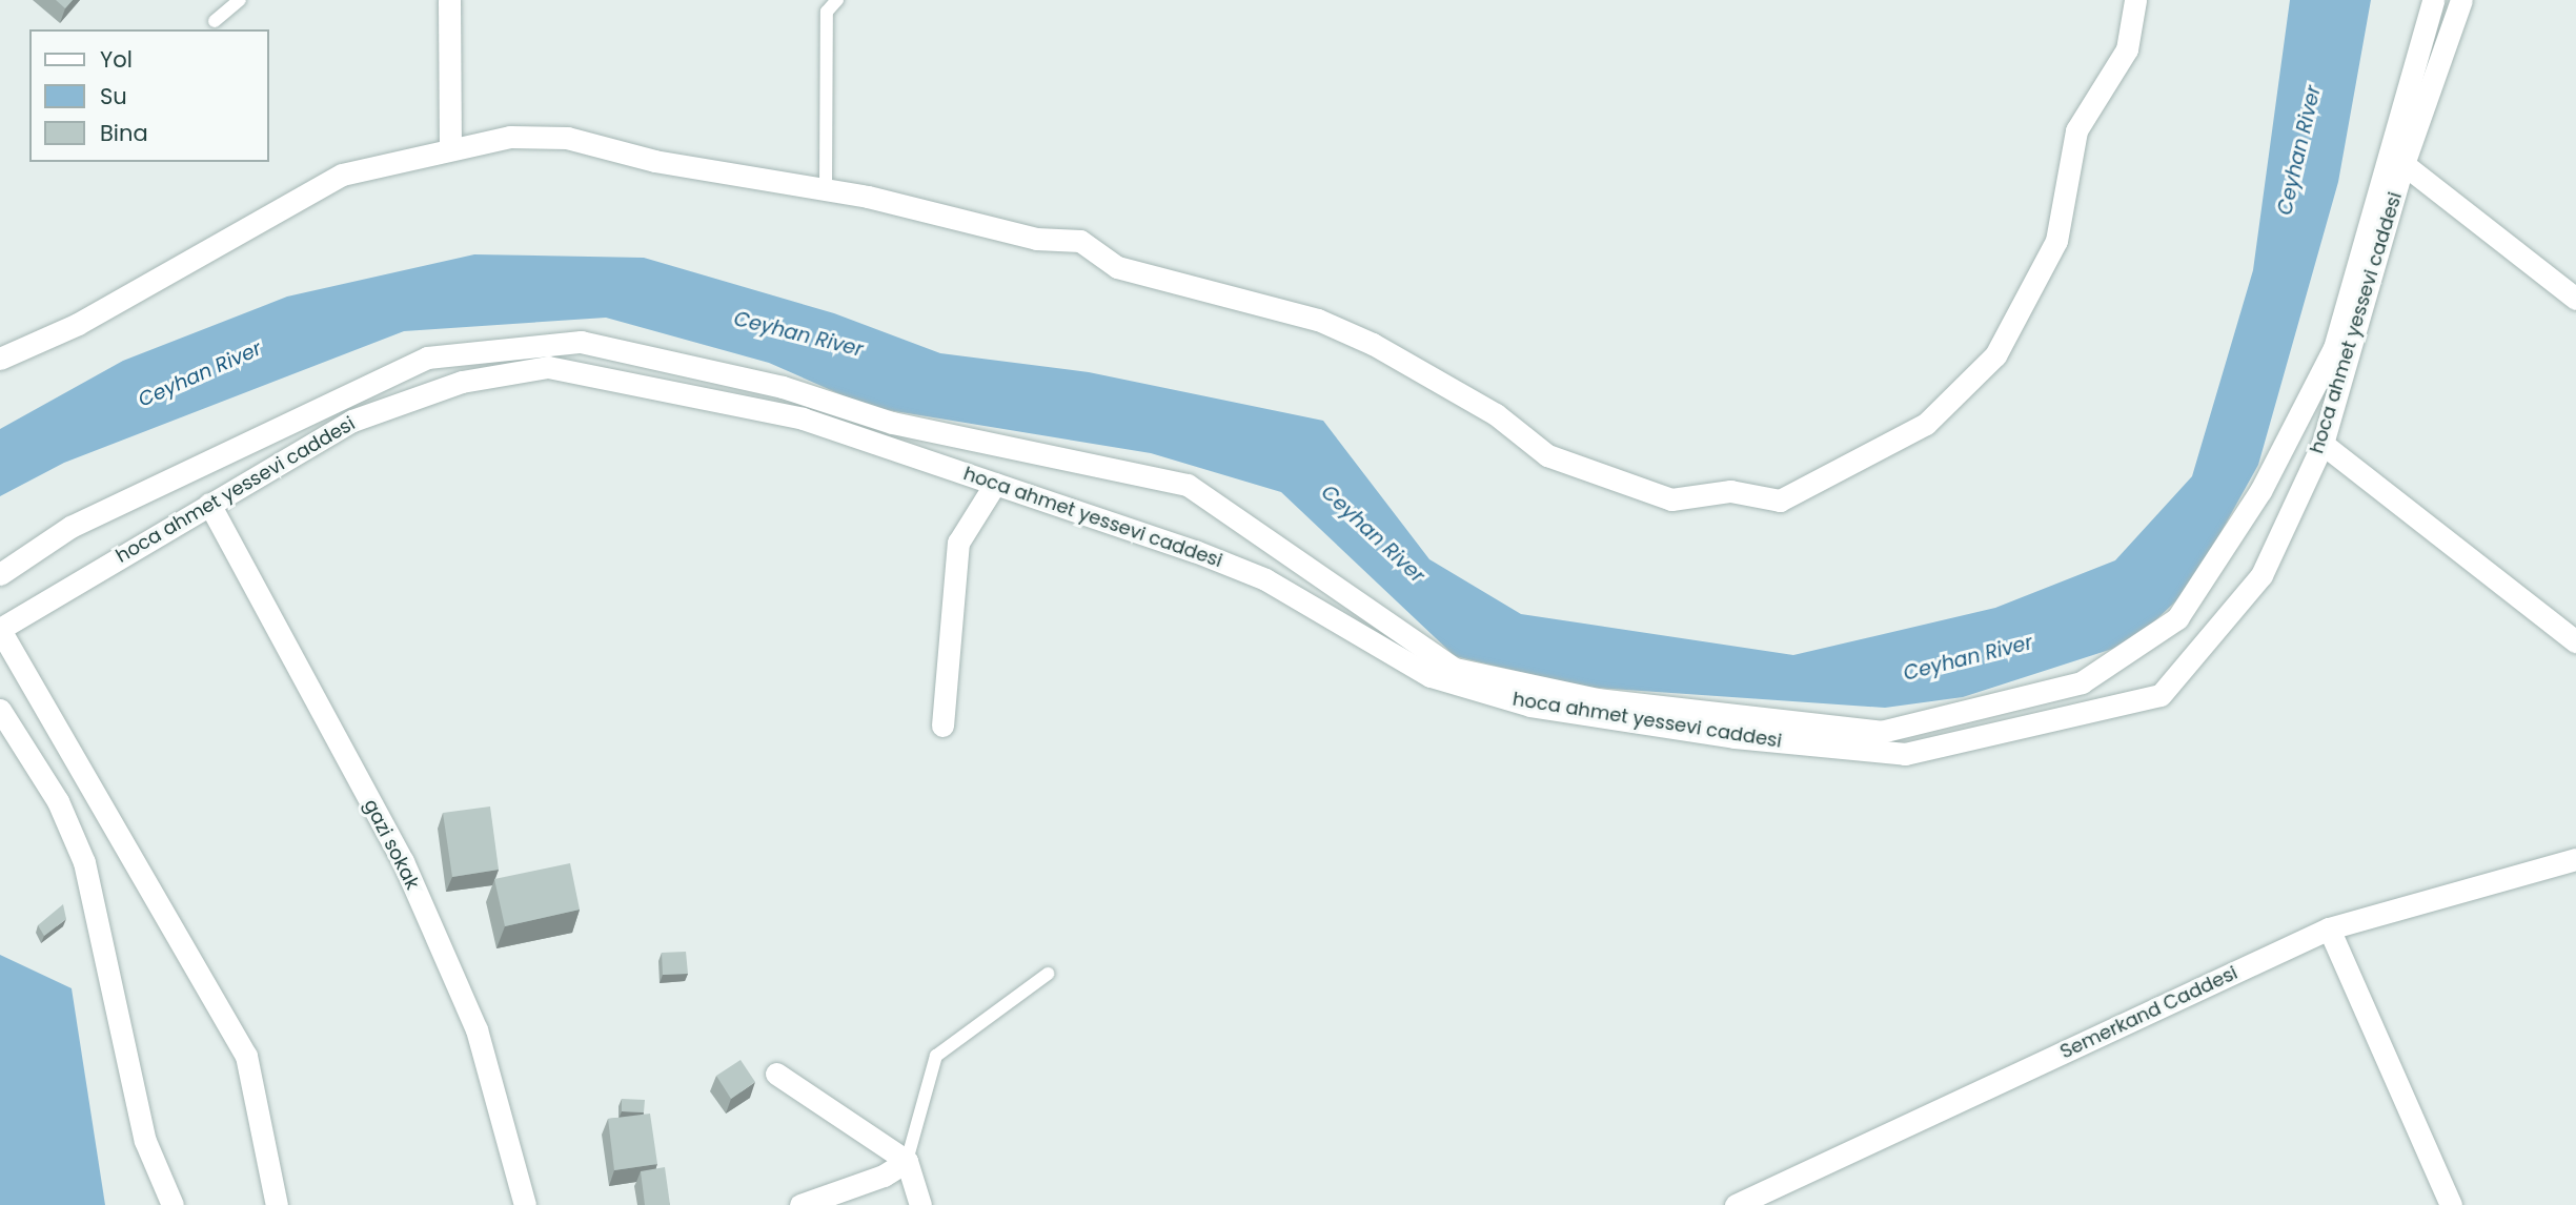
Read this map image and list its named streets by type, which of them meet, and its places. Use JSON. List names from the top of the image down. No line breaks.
{"streets":{"street":["hoca ahmet yessevi caddesi","gazi sokak","Semerkand Caddesi"]},"crossings":[["hoca ahmet yessevi caddesi","gazi sokak"]],"water":["Ceyhan River"],"legend":["Yol","Su","Bina"]}
